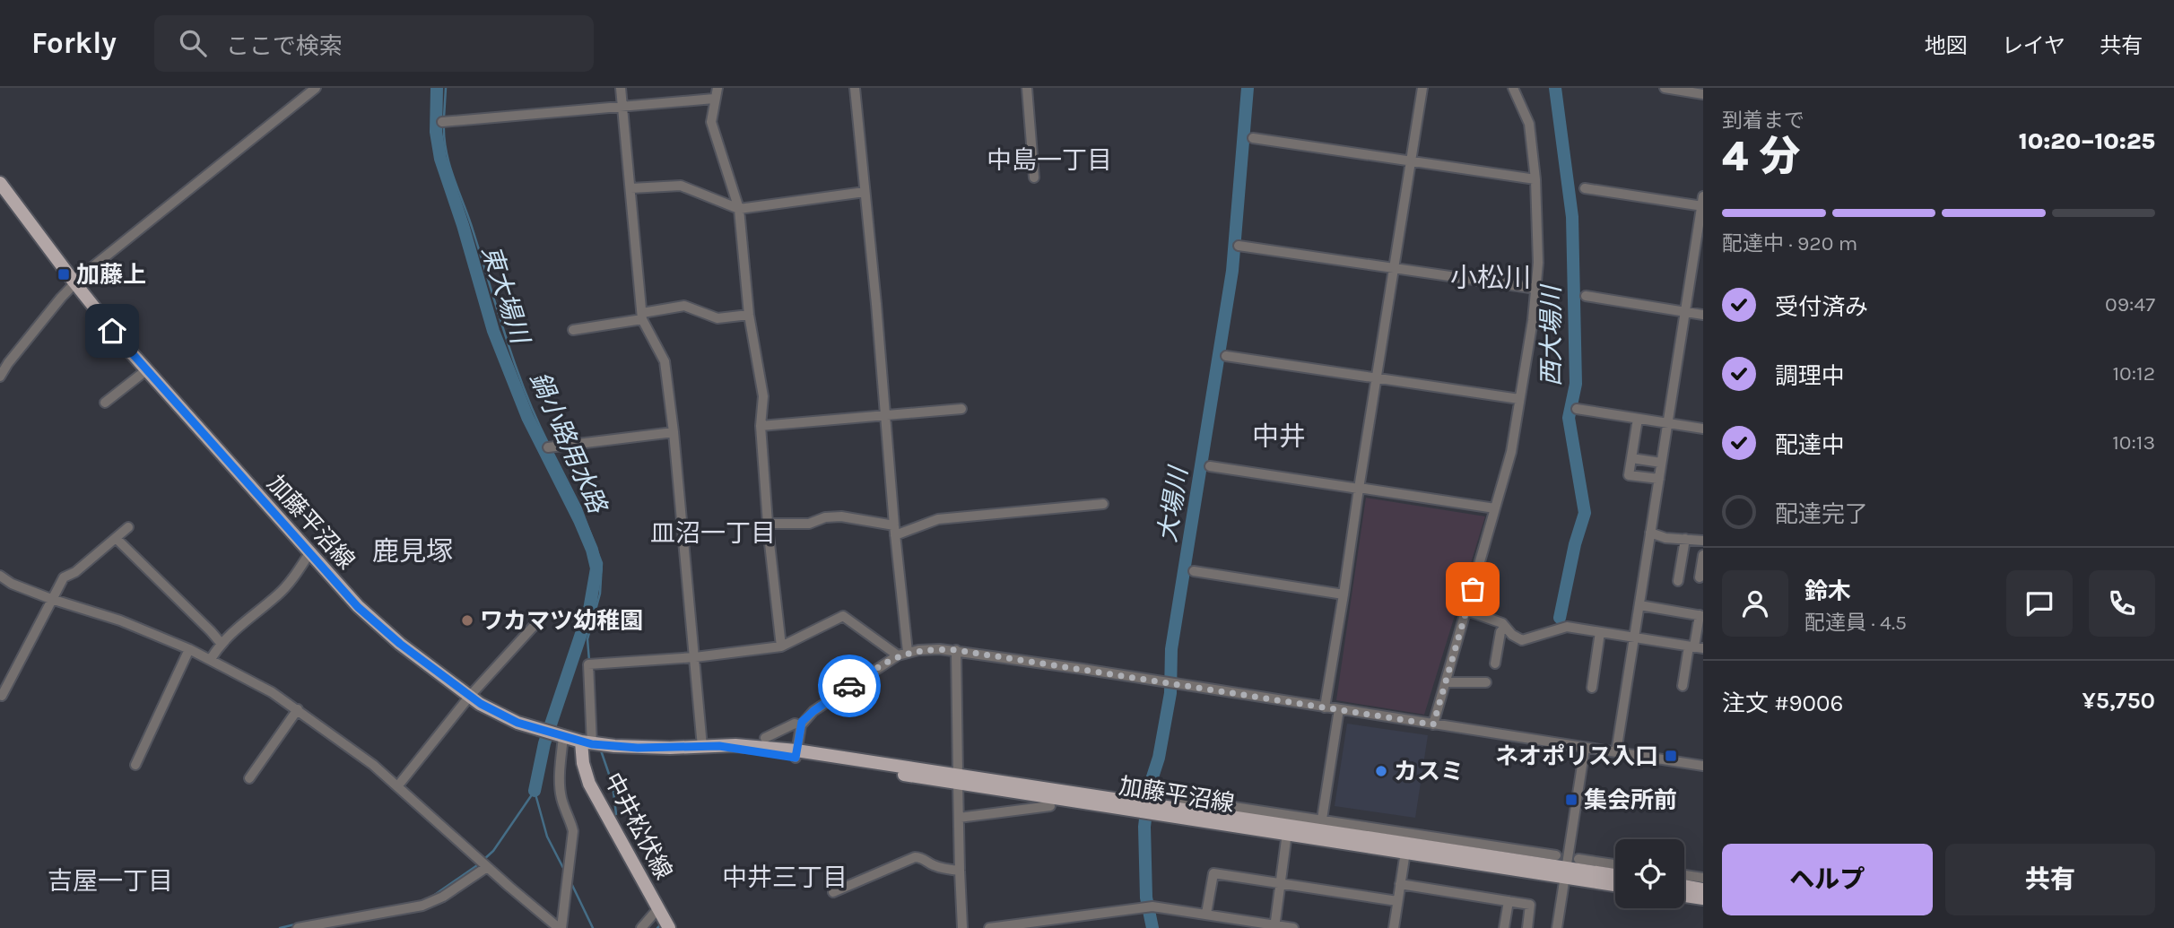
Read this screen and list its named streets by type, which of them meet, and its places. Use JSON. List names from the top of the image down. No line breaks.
{"streets":{"main road":["加藤平沼線","中井松伏線"]},"crossings":[["加藤平沼線","中井松伏線"]],"districts":["中島一丁目","小松川","中井","皿沼一丁目","鹿見塚","中井三丁目","吉屋一丁目"],"water":["東大場川","西大場川","鍋小路用水路","大場川"],"places":{"transit":["加藤上","ネオポリス入口","集会所前"],"other":["ワカマツ幼稚園","カスミ"]},"page":{"header":"Forkly","search":"ここで検索","nav":["地図","レイヤ","共有"],"heading":["4 分","到着まで","10:20–10:25"],"panel":["鈴木","配達員 · 4.5","注文 #9006","¥5,750"],"bar":"配達中 · 920 m","list":[["受付済み","09:47"],["調理中","10:12"],["配達中","10:13"],"配達完了"],"buttons":["ヘルプ","共有"]}}
